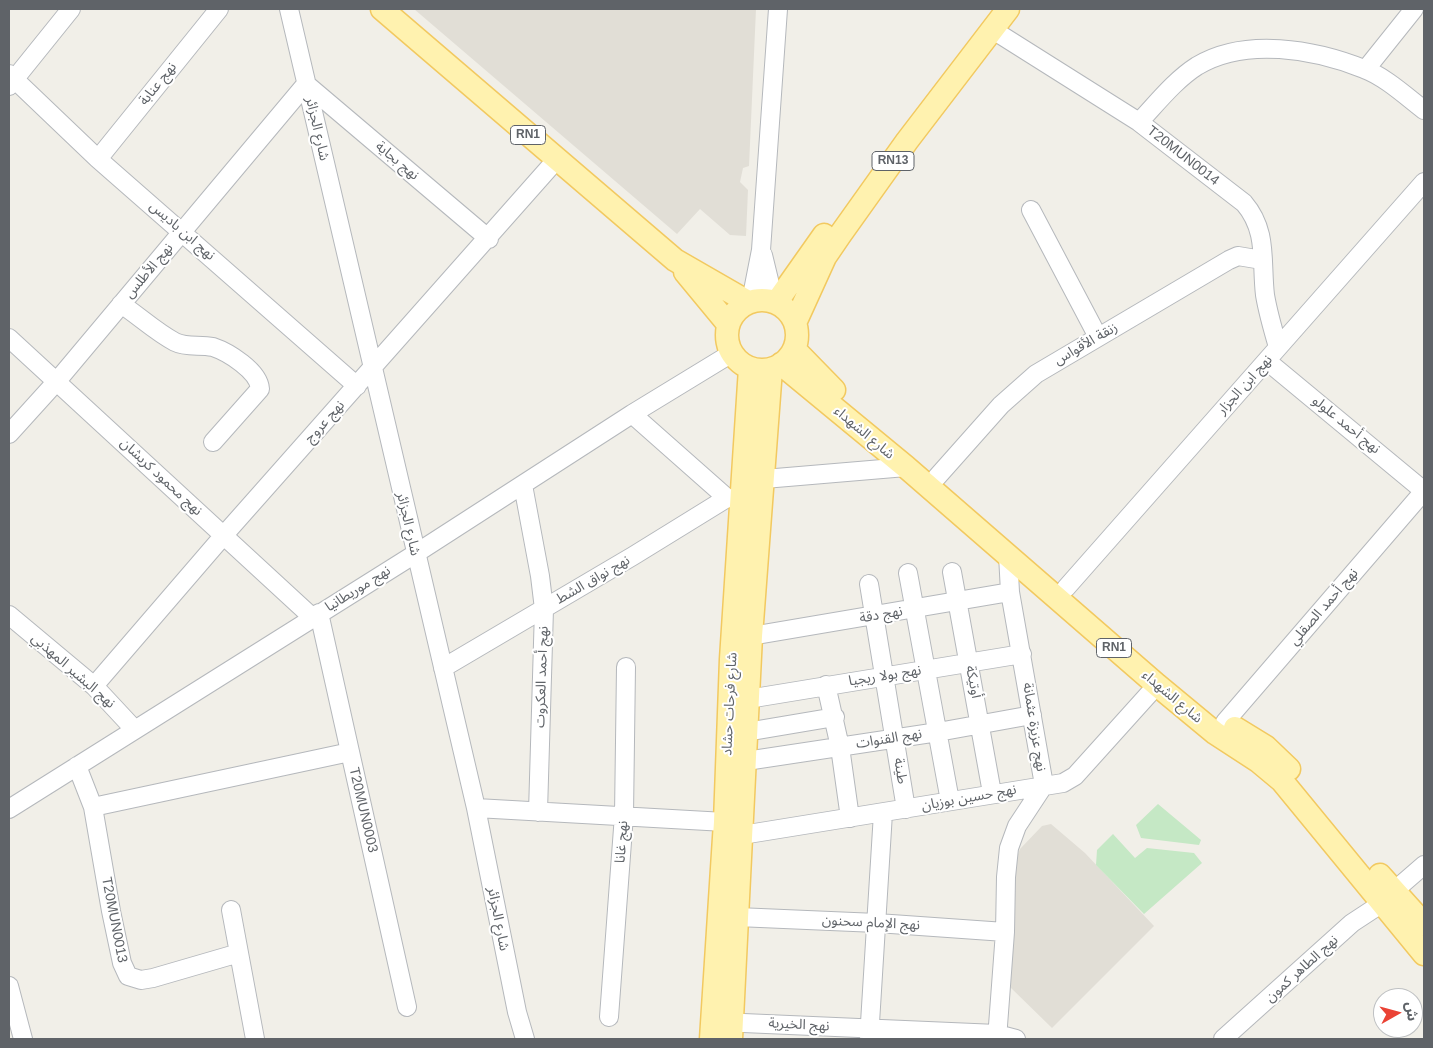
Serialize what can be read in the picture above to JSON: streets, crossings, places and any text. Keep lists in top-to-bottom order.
{
  "streets": {
    "main road": [
      "RN1",
      "RN13",
      "شارع الشهداء",
      "شارع فرحات حشاد"
    ],
    "street": [
      "نهج عنابة",
      "شارع الجزائر",
      "T20MUN0014",
      "نهج بجاية",
      "نهج ابن باديس",
      "نهج الأطلس",
      "زنقة الأقواس",
      "نهج ابن الجزار",
      "نهج عروج",
      "نهج أحمد علولو",
      "نهج محمود كريشان",
      "نهج نواق الشط",
      "نهج موريطانيا",
      "نهج أحمد الصقلي",
      "نهج دقة",
      "نهج البشير المهذبي",
      "نهج بولا ريجيا",
      "نهج أحمد العكروت",
      "أوتيكة",
      "نهج عزيزة عثمانة",
      "نهج القنوات",
      "طينة",
      "نهج حسين بوزيان",
      "T20MUN0003",
      "نهج غانا",
      "T20MUN0013",
      "نهج الإمام سحنون",
      "نهج الطاهر كمون",
      "نهج الخيرية"
    ]
  },
  "crossings": [
    ["نهج عنابة", "نهج ابن باديس"],
    ["شارع الجزائر", "نهج بجاية"],
    ["شارع الجزائر", "نهج الأطلس"],
    ["شارع الجزائر", "نهج عروج"],
    ["شارع الجزائر", "نهج نواق الشط"],
    ["شارع الجزائر", "نهج موريطانيا"],
    ["شارع الجزائر", "نهج حسين بوزيان"],
    ["RN1", "RN13"],
    ["RN1", "نهج عروج"],
    ["RN1", "شارع الشهداء"],
    ["RN1", "نهج موريطانيا"],
    ["RN1", "شارع فرحات حشاد"],
    ["T20MUN0014", "RN13"],
    ["T20MUN0014", "زنقة الأقواس"],
    ["T20MUN0014", "نهج ابن الجزار"],
    ["نهج بجاية", "نهج الأطلس"],
    ["نهج بجاية", "نهج عروج"],
    ["RN13", "شارع الشهداء"],
    ["RN13", "نهج موريطانيا"],
    ["RN13", "شارع فرحات حشاد"],
    ["نهج ابن باديس", "نهج الأطلس"],
    ["نهج ابن باديس", "نهج عروج"],
    ["نهج الأطلس", "نهج محمود كريشان"],
    ["زنقة الأقواس", "شارع الشهداء"],
    ["نهج ابن الجزار", "نهج أحمد علولو"],
    ["نهج ابن الجزار", "شارع الشهداء"],
    ["نهج عروج", "نهج محمود كريشان"],
    ["نهج عروج", "نهج البشير المهذبي"],
    ["نهج أحمد علولو", "نهج أحمد الصقلي"],
    ["شارع الشهداء", "نهج موريطانيا"],
    ["شارع الشهداء", "نهج أحمد الصقلي"],
    ["شارع الشهداء", "شارع فرحات حشاد"],
    ["شارع الشهداء", "نهج عزيزة عثمانة"],
    ["شارع الشهداء", "نهج حسين بوزيان"],
    ["شارع الشهداء", "نهج الطاهر كمون"],
    ["نهج محمود كريشان", "نهج موريطانيا"],
    ["نهج محمود كريشان", "T20MUN0003"],
    ["نهج نواق الشط", "نهج أحمد العكروت"],
    ["نهج نواق الشط", "شارع فرحات حشاد"],
    ["نهج موريطانيا", "نهج البشير المهذبي"],
    ["نهج موريطانيا", "نهج أحمد العكروت"],
    ["نهج موريطانيا", "شارع فرحات حشاد"],
    ["نهج موريطانيا", "T20MUN0003"],
    ["نهج دقة", "أوتيكة"],
    ["نهج دقة", "شارع فرحات حشاد"],
    ["نهج دقة", "نهج عزيزة عثمانة"],
    ["نهج دقة", "طينة"],
    ["نهج بولا ريجيا", "أوتيكة"],
    ["نهج بولا ريجيا", "شارع فرحات حشاد"],
    ["نهج بولا ريجيا", "نهج عزيزة عثمانة"],
    ["نهج بولا ريجيا", "طينة"],
    ["نهج أحمد العكروت", "نهج حسين بوزيان"],
    ["أوتيكة", "نهج القنوات"],
    ["أوتيكة", "نهج حسين بوزيان"],
    ["شارع فرحات حشاد", "نهج القنوات"],
    ["شارع فرحات حشاد", "نهج حسين بوزيان"],
    ["شارع فرحات حشاد", "نهج الإمام سحنون"],
    ["شارع فرحات حشاد", "نهج الخيرية"],
    ["نهج عزيزة عثمانة", "نهج القنوات"],
    ["نهج عزيزة عثمانة", "نهج حسين بوزيان"],
    ["نهج عزيزة عثمانة", "نهج الإمام سحنون"],
    ["نهج عزيزة عثمانة", "نهج الخيرية"],
    ["نهج القنوات", "طينة"],
    ["طينة", "نهج حسين بوزيان"],
    ["نهج حسين بوزيان", "نهج غانا"]
  ],
  "north": "right"
}
